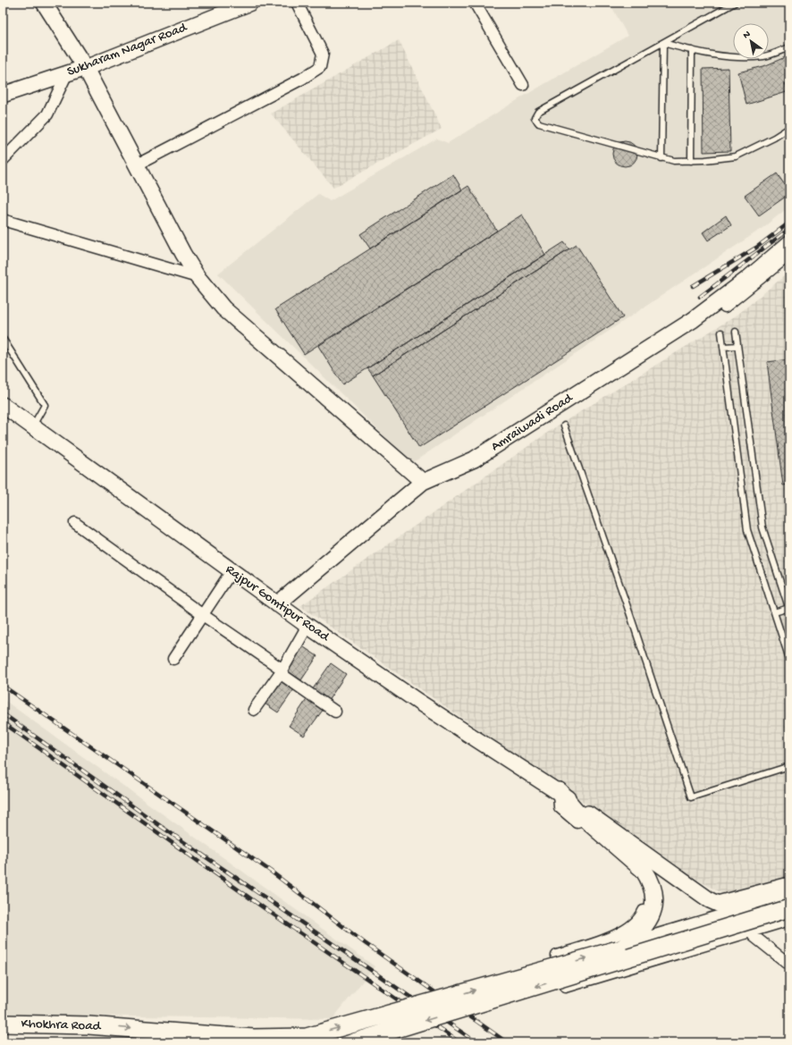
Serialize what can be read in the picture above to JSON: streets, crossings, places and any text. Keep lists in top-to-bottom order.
{
  "streets": {
    "main road": [
      "Sukharam Nagar Road",
      "Amraiwadi Road",
      "Rajpur Gomtipur Road",
      "Khokhra Road"
    ]
  },
  "crossings": [
    ["Amraiwadi Road", "Rajpur Gomtipur Road"]
  ],
  "north": "top left"
}
